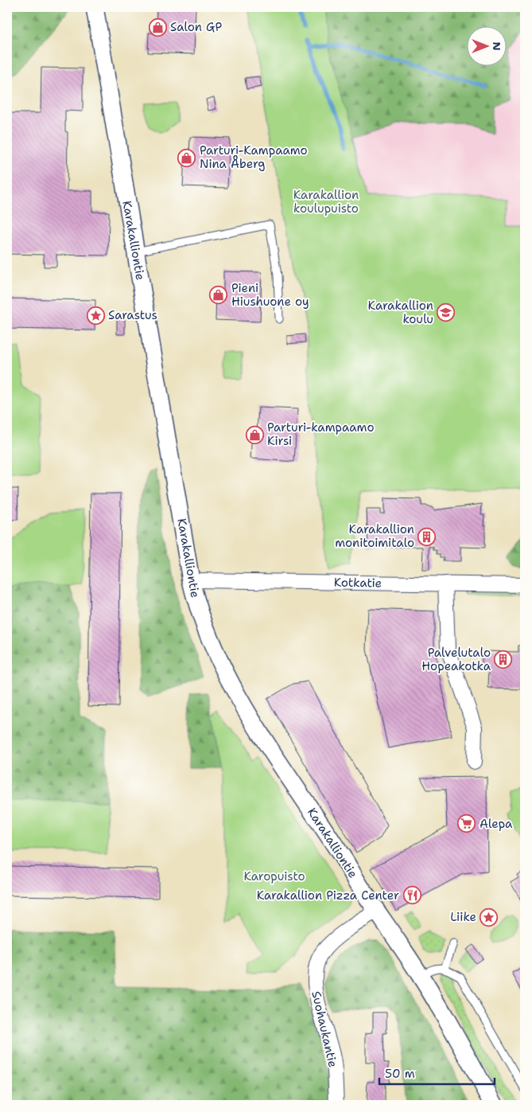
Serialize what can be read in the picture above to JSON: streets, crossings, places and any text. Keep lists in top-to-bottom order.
{
  "streets": {
    "street": ["Karakalliontie", "Kotkatie", "Suohaukantie"]
  },
  "crossings": [
    ["Karakalliontie", "Kotkatie"],
    ["Karakalliontie", "Suohaukantie"]
  ],
  "parks": ["Karakallion koulupuisto", "Karopuisto"],
  "places": {
    "shop": [
      "Salon GP",
      "Parturi-Kampaamo Nina Åberg",
      "Pieni Hiushuone oy",
      "Parturi-kampaamo Kirsi"
    ],
    "school or university": ["Karakallion koulu"],
    "place": ["Sarastus", "Liike"],
    "building": ["Karakallion monitoimitalo", "Palvelutalo Hopeakotka"],
    "supermarket": ["Alepa"],
    "restaurant": ["Karakallion Pizza Center"]
  },
  "scale_bar": "50 m",
  "north": "right"
}
